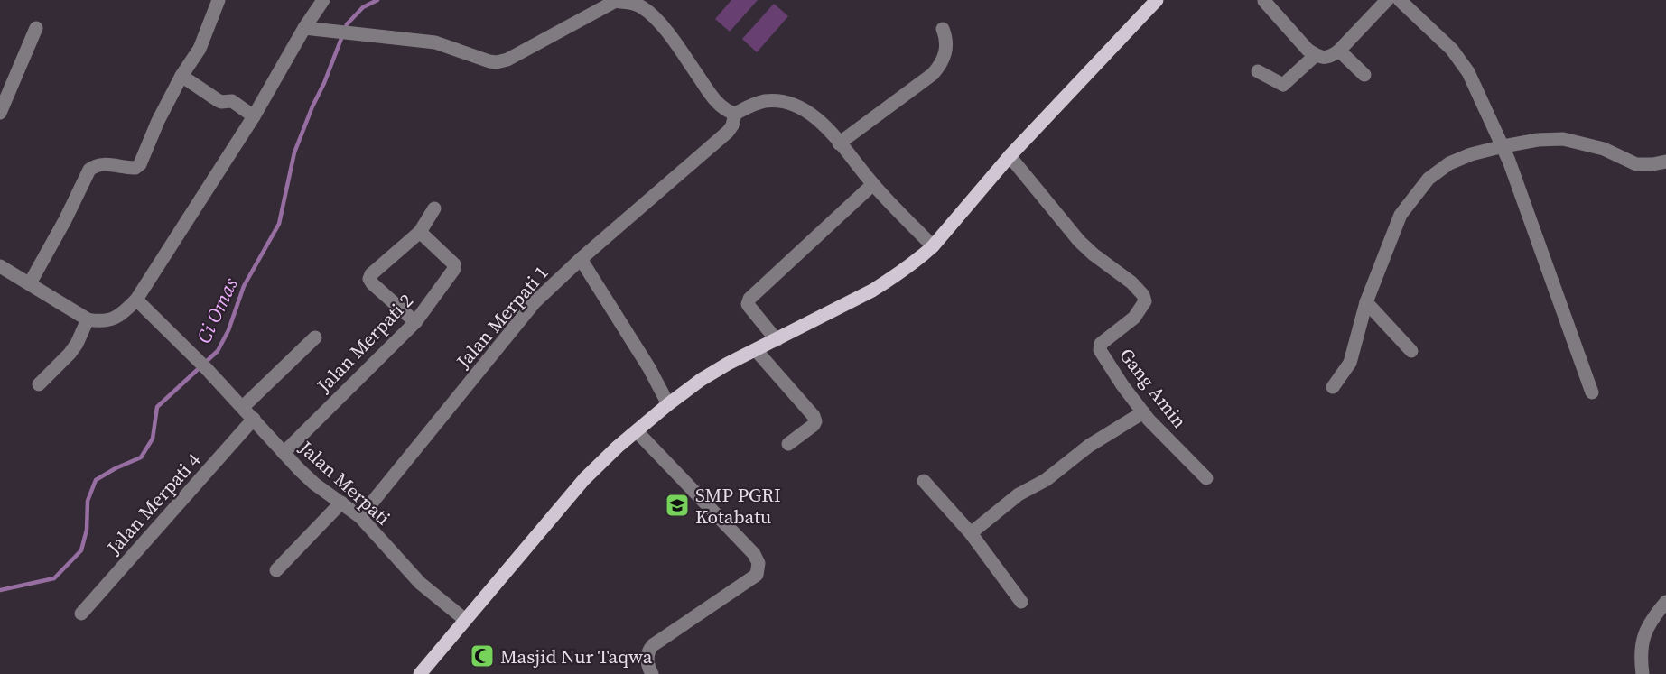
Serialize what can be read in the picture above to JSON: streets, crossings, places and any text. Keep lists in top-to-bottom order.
{
  "streets": {
    "street": [
      "Jalan Merpati 1",
      "Jalan Merpati 2",
      "Gang Amin",
      "Jalan Merpati",
      "Jalan Merpati 4"
    ]
  },
  "crossings": [
    ["Jalan Merpati 1", "Jalan Merpati"],
    ["Jalan Merpati 2", "Jalan Merpati"],
    ["Jalan Merpati", "Jalan Merpati 4"]
  ],
  "water": ["Ci Omas"],
  "places": {
    "school or university": ["SMP PGRI Kotabatu"],
    "mosque": ["Masjid Nur Taqwa"]
  }
}
